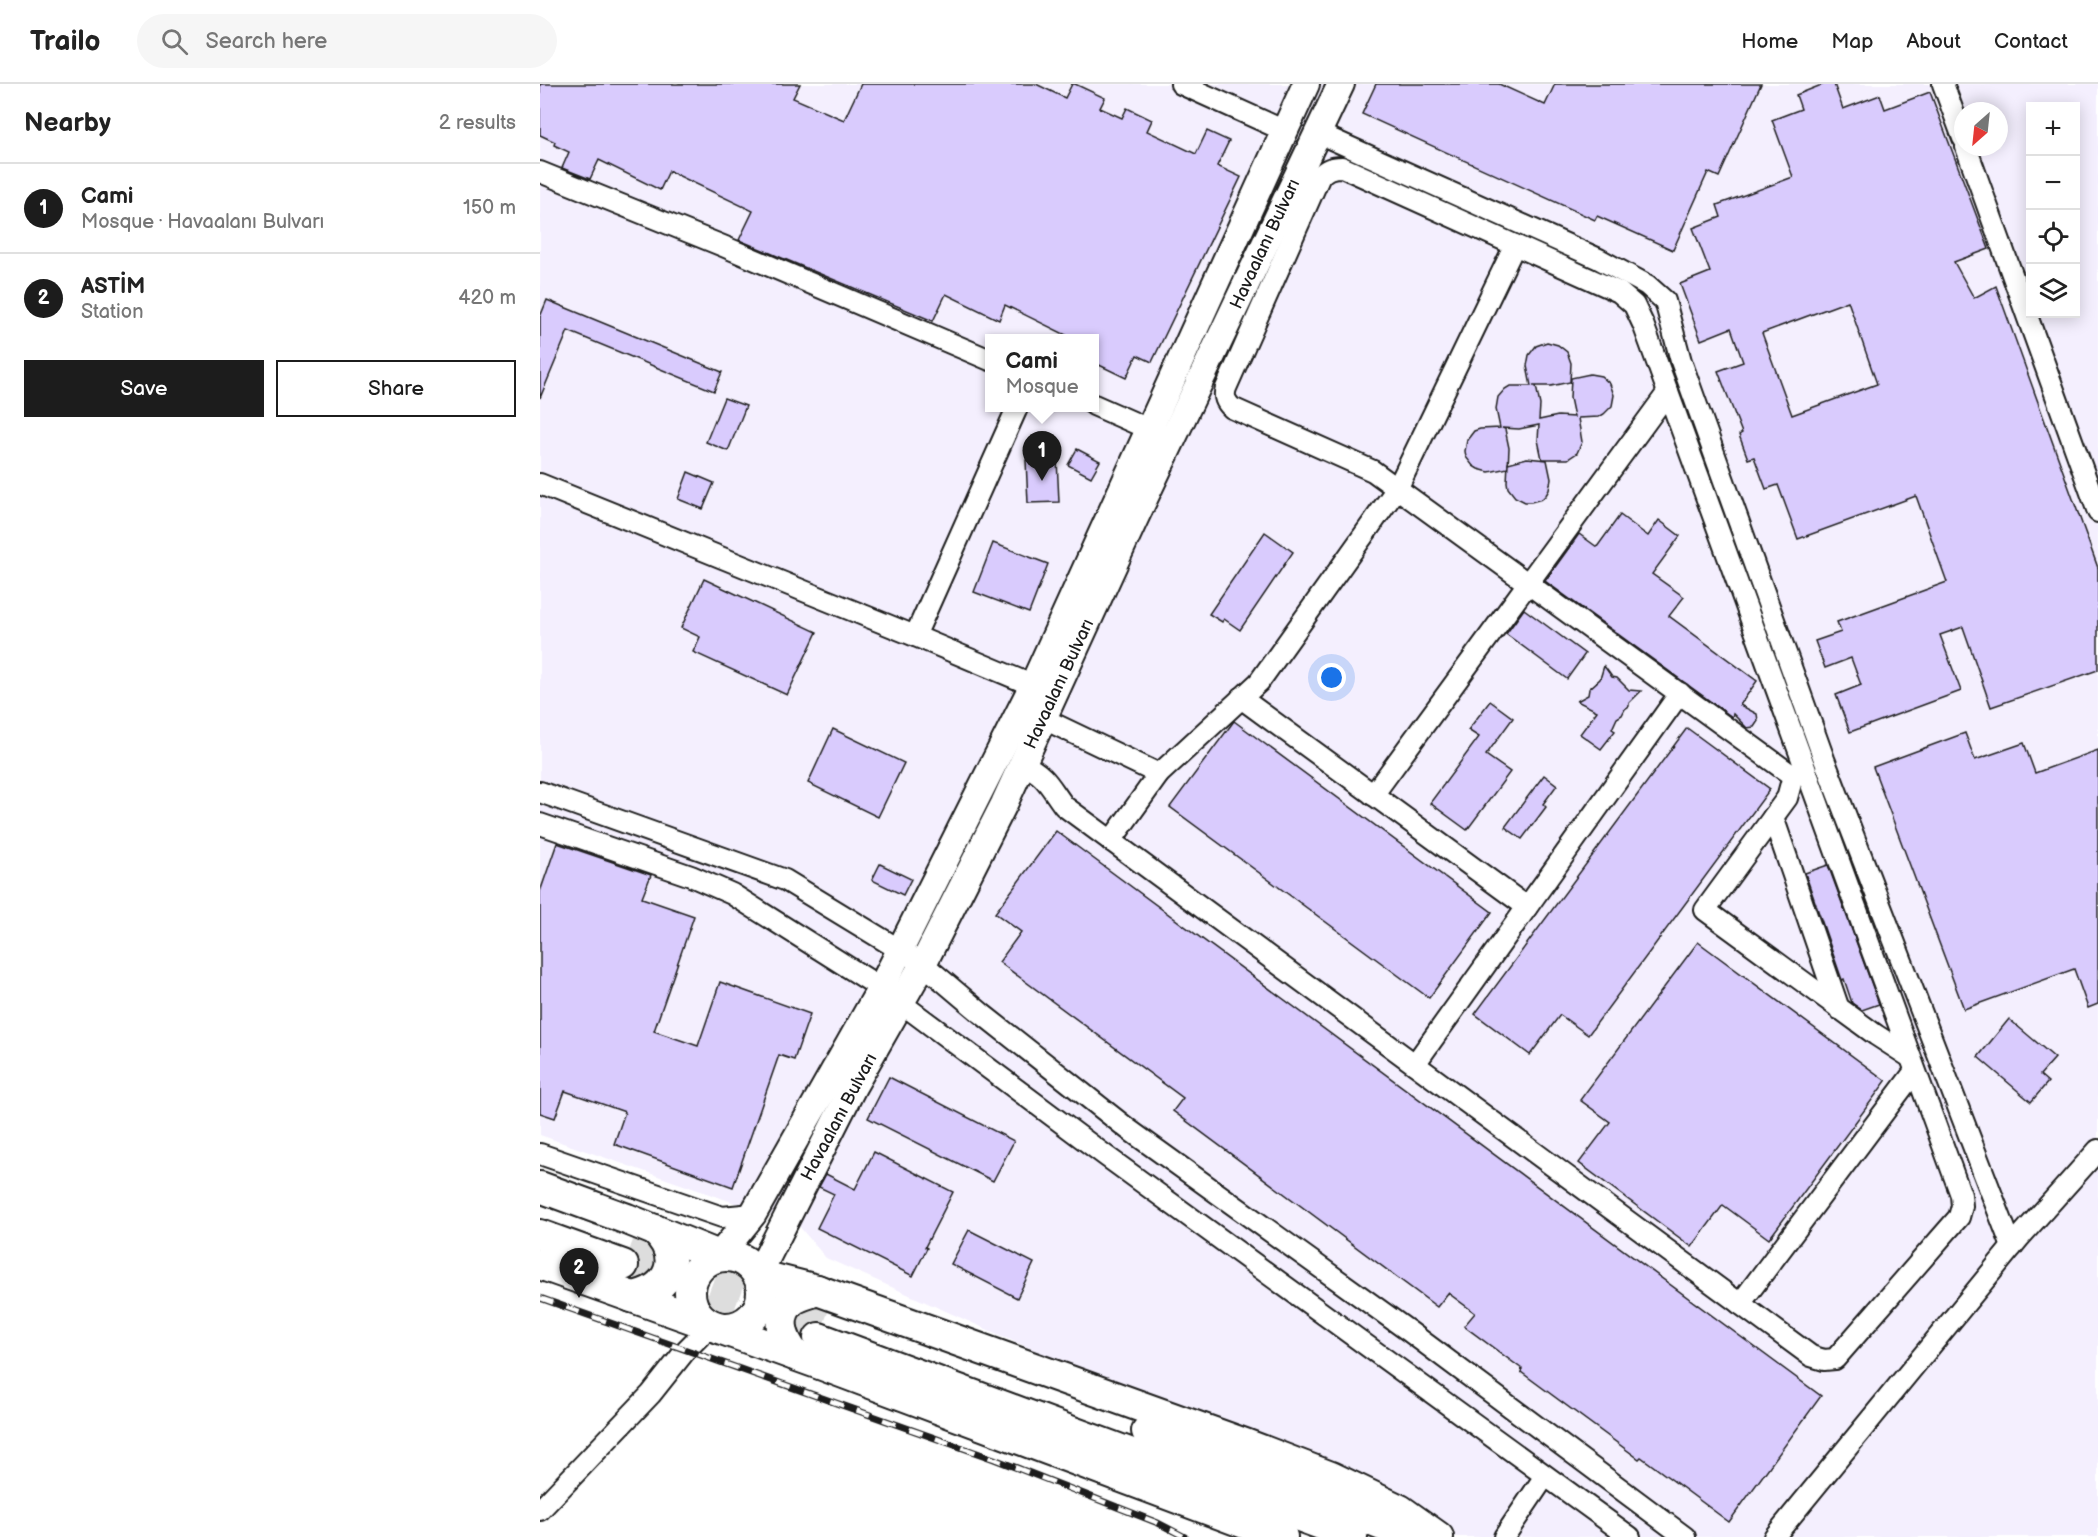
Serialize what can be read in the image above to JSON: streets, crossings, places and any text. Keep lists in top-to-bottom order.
{
  "streets": {
    "main road": ["Havaalanı Bulvarı"]
  },
  "north": "bottom left",
  "page": {
    "header": "Trailo",
    "search": "Search here",
    "nav": [
      "Home",
      "Map",
      "About",
      "Contact"
    ],
    "heading": ["Nearby", "2 results"],
    "map_buttons": ["+", "−"],
    "list": [
      {
        "mark": "1",
        "name": "Cami",
        "note": "Mosque · Havaalanı Bulvarı",
        "value": "150 m"
      },
      {
        "mark": "2",
        "name": "ASTİM",
        "note": "Station",
        "value": "420 m"
      }
    ],
    "popup": ["Cami", "Mosque"],
    "buttons": ["Save", "Share"],
    "pins": ["1", "2"]
  }
}
